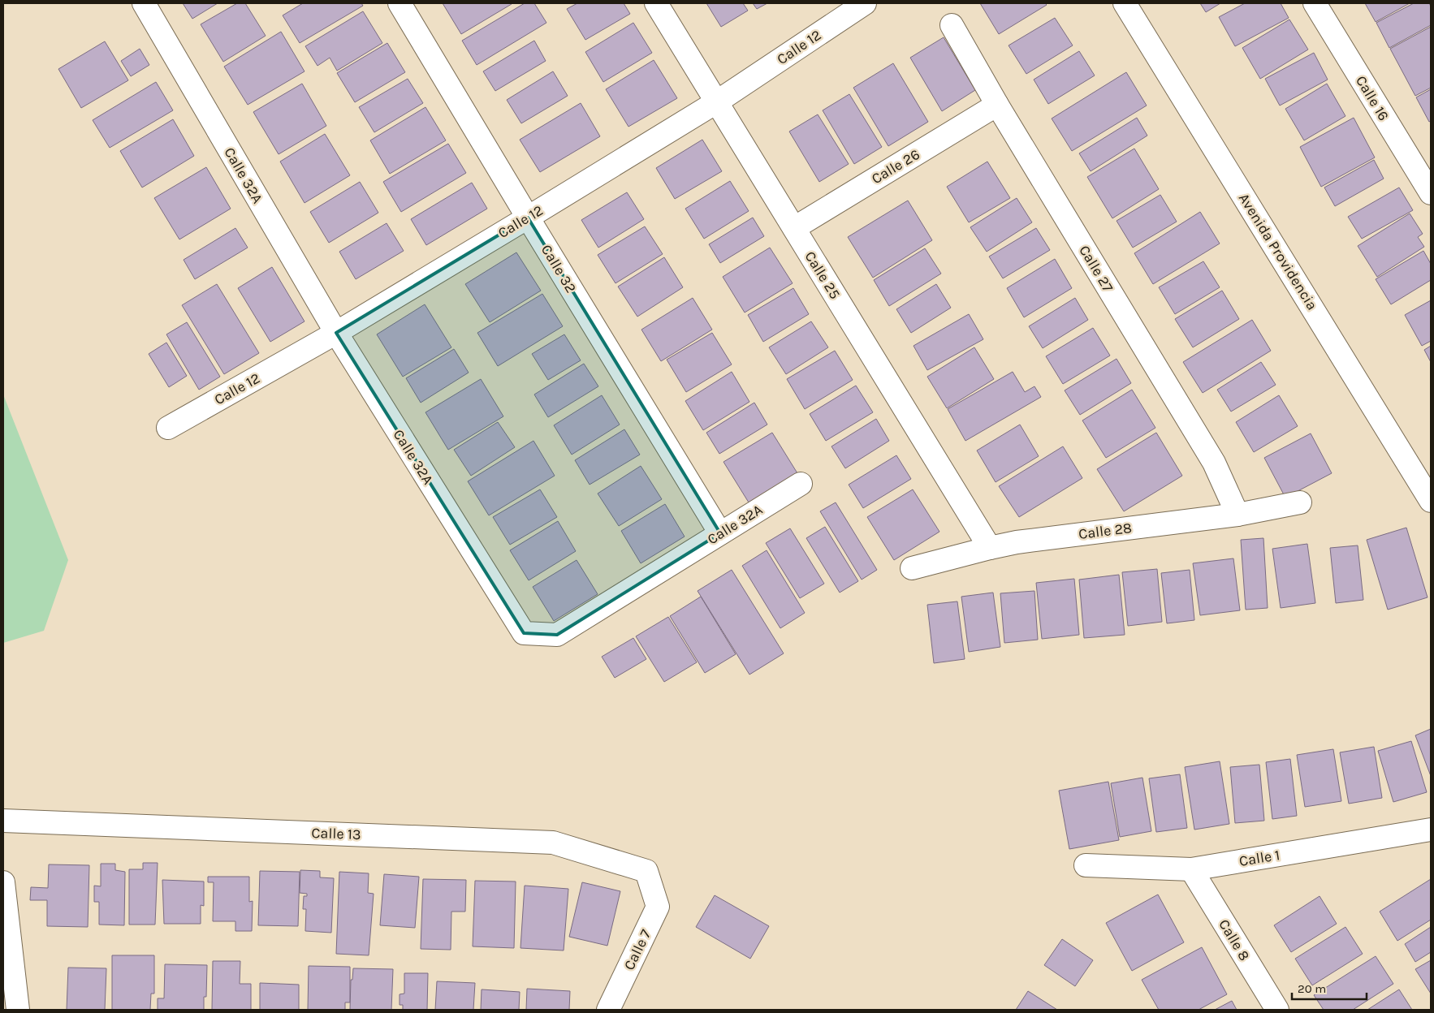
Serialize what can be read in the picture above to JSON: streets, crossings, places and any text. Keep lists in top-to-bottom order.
{
  "streets": {
    "street": [
      "Calle 12",
      "Calle 16",
      "Calle 26",
      "Calle 32A",
      "Avenida Providencia",
      "Calle 32",
      "Calle 27",
      "Calle 25",
      "Calle 28",
      "Calle 13",
      "Calle 1",
      "Calle 8",
      "Calle 7"
    ]
  },
  "crossings": [
    ["Calle 12", "Calle 32A"],
    ["Calle 12", "Calle 32"],
    ["Calle 12", "Calle 25"],
    ["Calle 26", "Calle 27"],
    ["Calle 26", "Calle 25"],
    ["Calle 32A", "Calle 32"],
    ["Calle 27", "Calle 28"],
    ["Calle 25", "Calle 28"],
    ["Calle 13", "Calle 7"],
    ["Calle 1", "Calle 8"]
  ],
  "scale_bar": "20 m"
}
